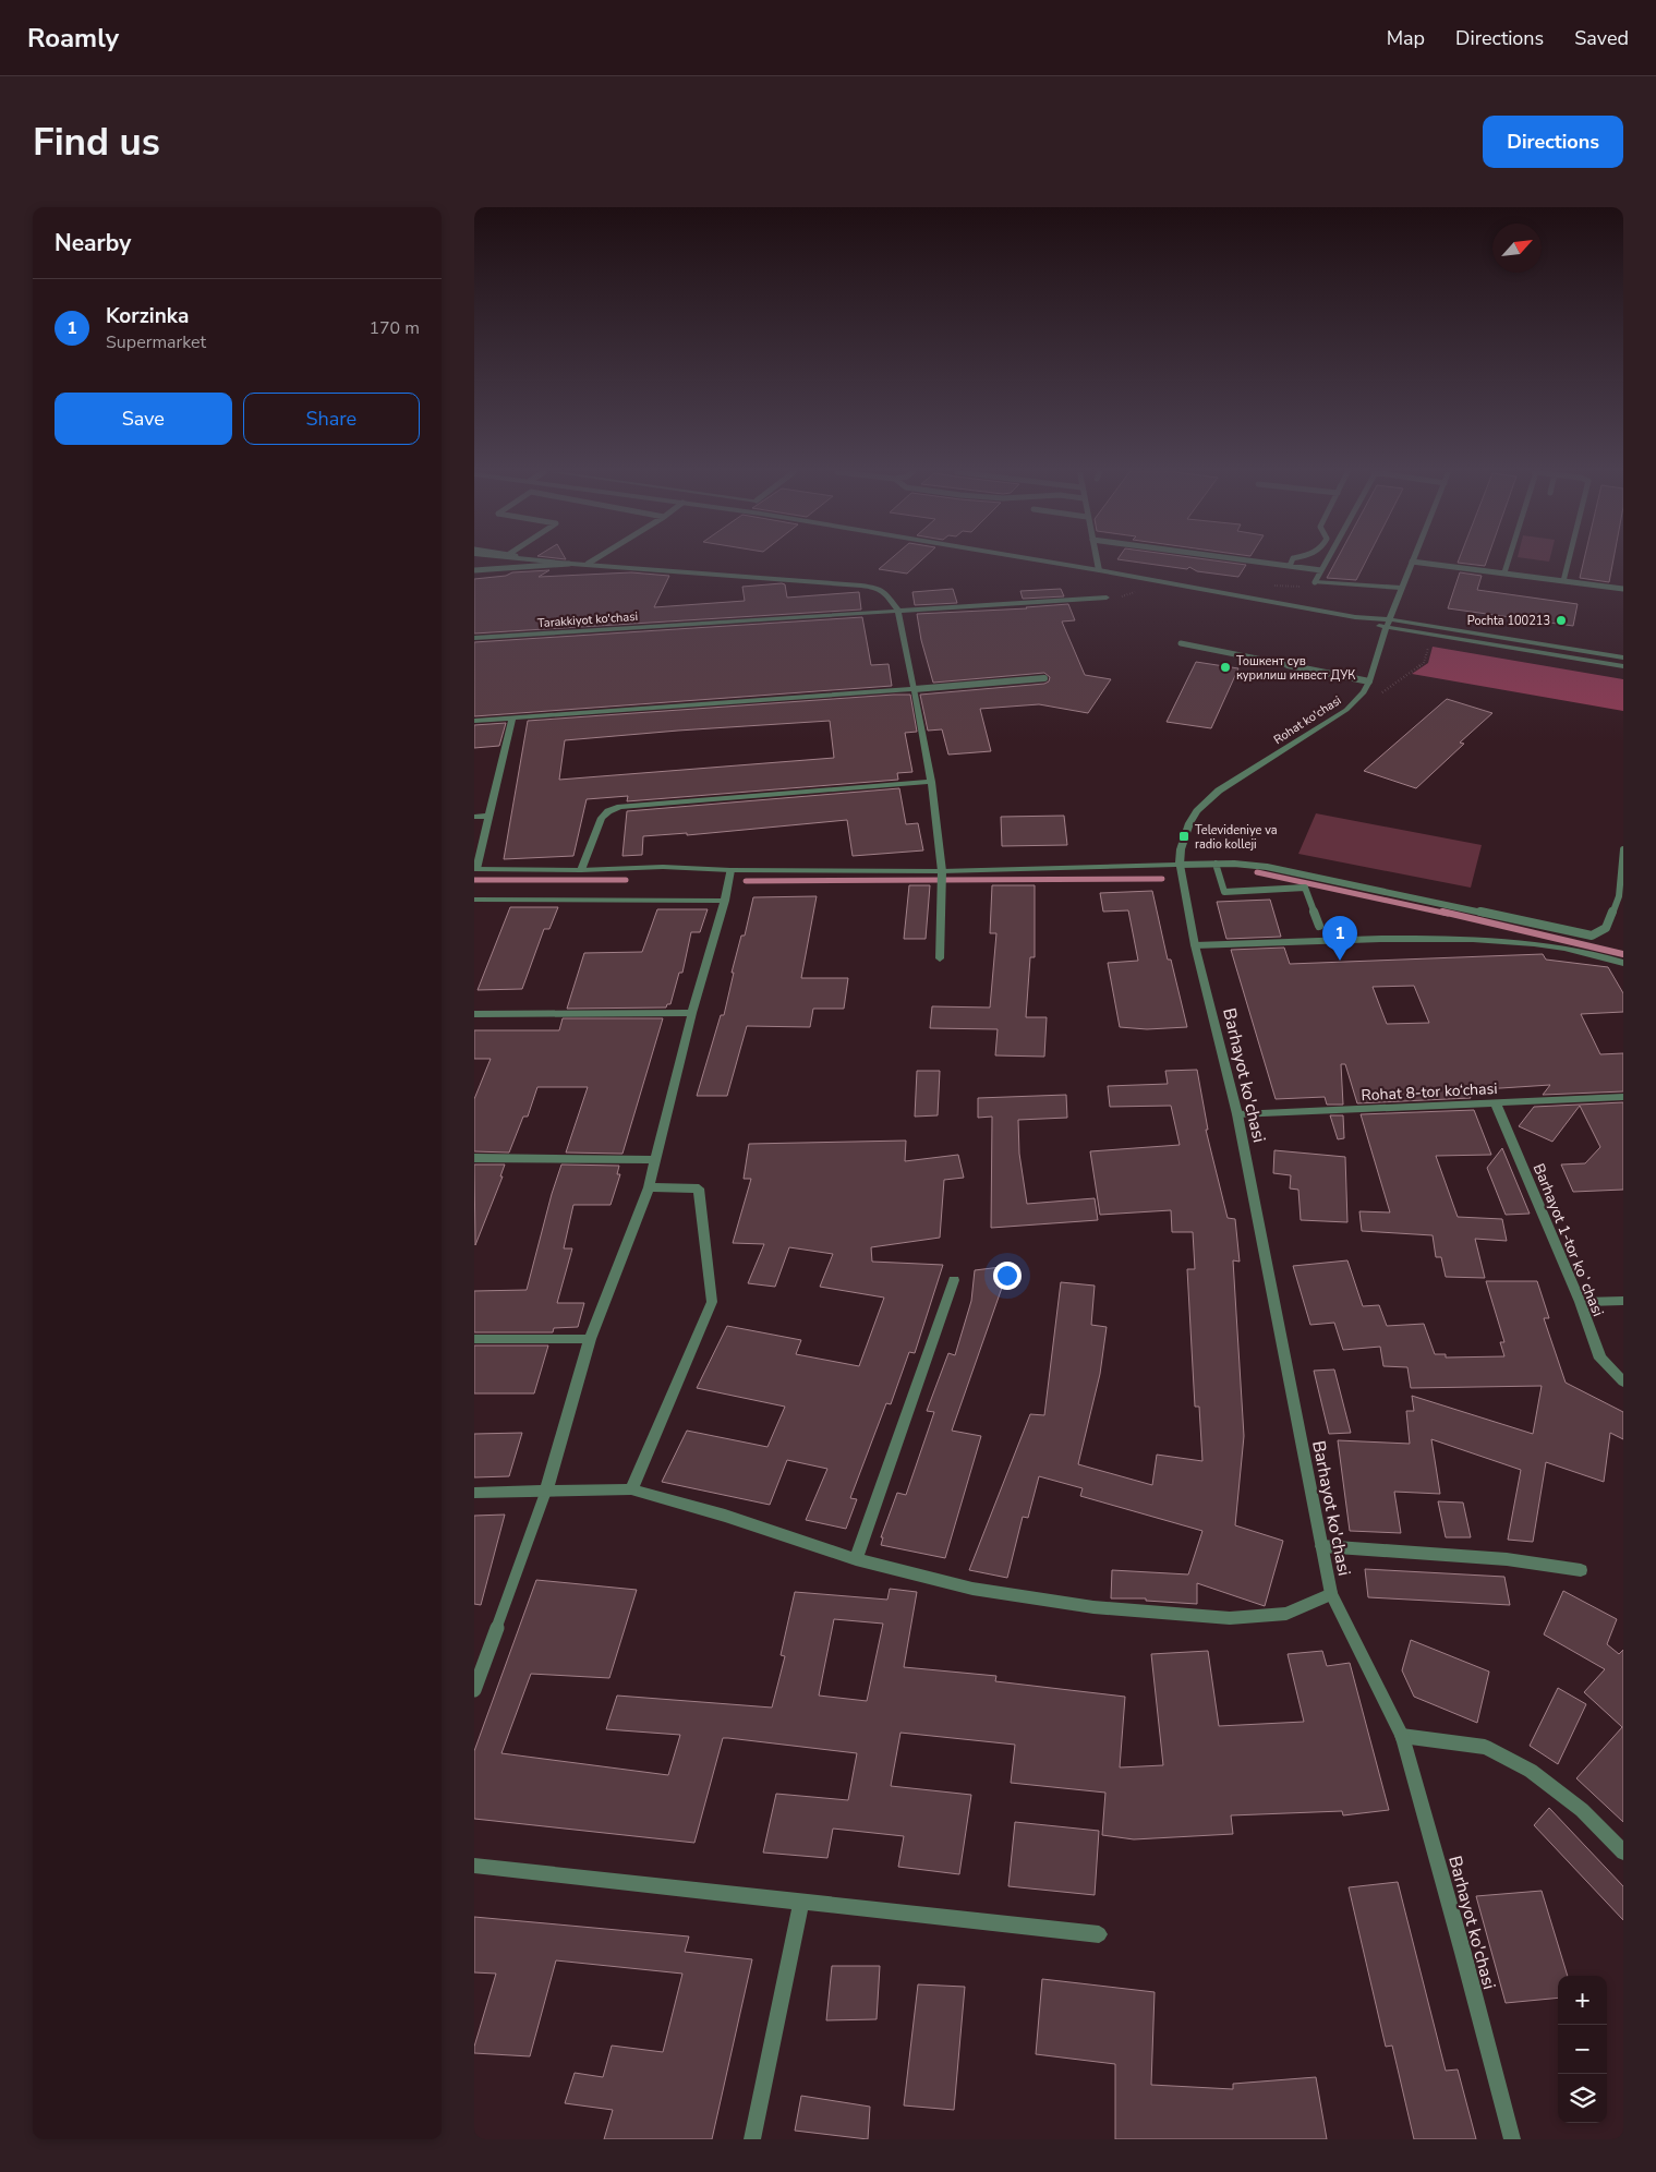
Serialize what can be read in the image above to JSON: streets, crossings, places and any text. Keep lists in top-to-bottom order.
{
  "streets": {
    "street": [
      "Tarakkiyot ko'chasi",
      "Rohat ko'chasi",
      "Barhayot ko'chasi",
      "Rohat 8-tor ko‘chasi",
      "Barhayot 1-tor koʻchasi"
    ]
  },
  "crossings": [
    ["Rohat ko'chasi", "Barhayot ko'chasi"],
    ["Barhayot ko'chasi", "Rohat 8-tor ko‘chasi"],
    ["Rohat 8-tor ko‘chasi", "Barhayot 1-tor koʻchasi"]
  ],
  "places": {
    "other": ["Pochta 100213", "Тошкент сув курилиш инвест ДУК"],
    "transit": ["Televideniye va radio kolleji"]
  },
  "north": "top right",
  "page": {
    "header": "Roamly",
    "nav": ["Map", "Directions", "Saved"],
    "buttons": [
      "Directions",
      ["Save", "Share"]
    ],
    "title": "Find us",
    "heading": "Nearby",
    "list": [
      {
        "mark": "1",
        "name": "Korzinka",
        "note": "Supermarket",
        "value": "170 m"
      }
    ],
    "pins": "1",
    "map_buttons": ["+", "−"]
  }
}
